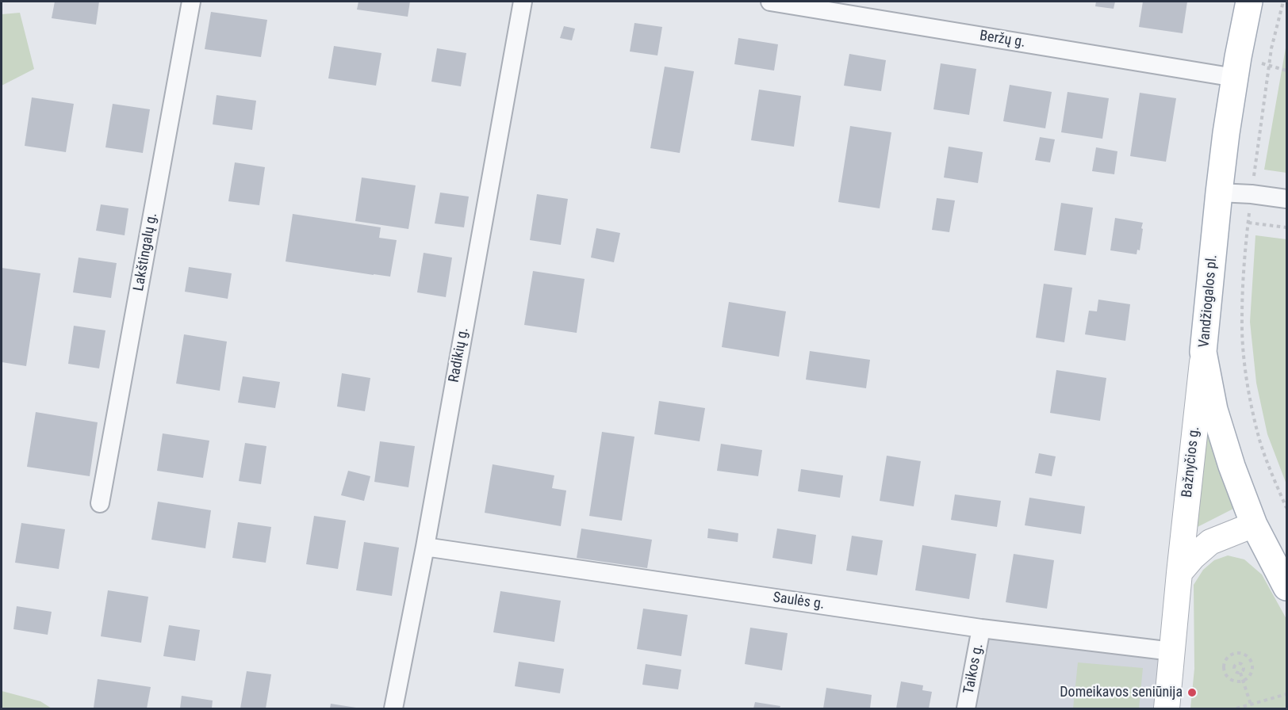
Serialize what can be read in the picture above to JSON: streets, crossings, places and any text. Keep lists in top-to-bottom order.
{
  "streets": {
    "main road": ["Vandžiogalos pl.", "Bažnyčios g."],
    "street": [
      "Beržų g.",
      "Lakštingalų g.",
      "Radikių g.",
      "Saulės g.",
      "Taikos g."
    ]
  },
  "crossings": [
    ["Beržų g.", "Vandžiogalos pl."],
    ["Vandžiogalos pl.", "Bažnyčios g."],
    ["Radikių g.", "Saulės g."],
    ["Bažnyčios g.", "Saulės g."],
    ["Saulės g.", "Taikos g."]
  ],
  "places": ["Domeikavos seniūnija"]
}
